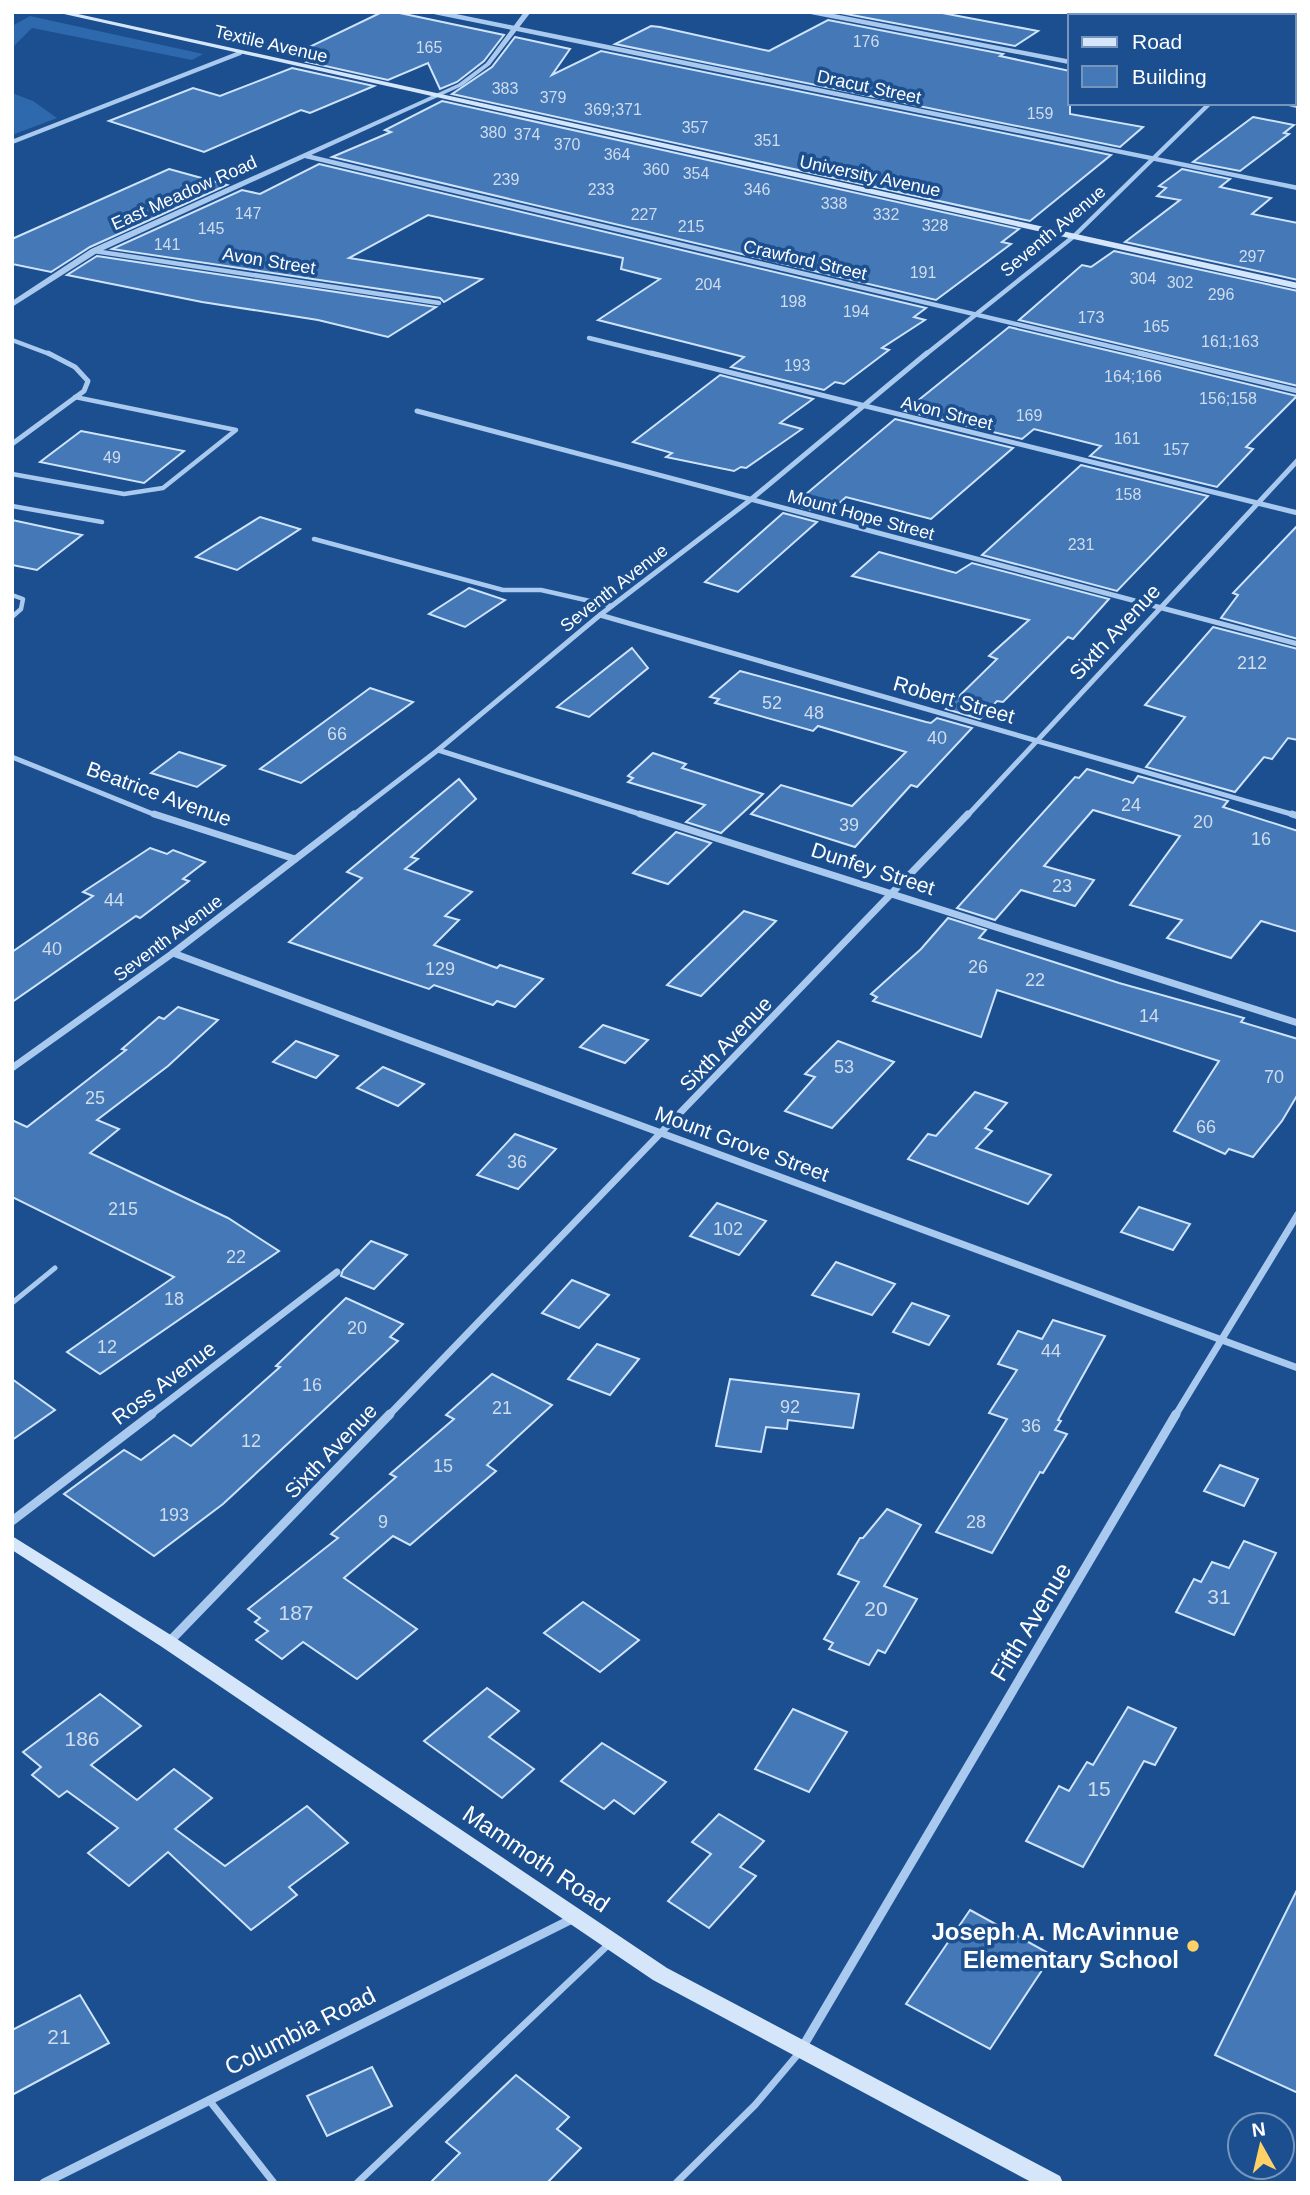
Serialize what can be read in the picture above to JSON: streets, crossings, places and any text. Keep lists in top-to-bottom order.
{
  "streets": {
    "main road": ["Textile Avenue", "University Avenue", "Mammoth Road"],
    "street": [
      "Dracut Street",
      "East Meadow Road",
      "Seventh Avenue",
      "Crawford Street",
      "Avon Street",
      "Mount Hope Street",
      "Sixth Avenue",
      "Robert Street",
      "Beatrice Avenue",
      "Dunfey Street",
      "Mount Grove Street",
      "Ross Avenue",
      "Fifth Avenue",
      "Columbia Road"
    ]
  },
  "crossings": [
    ["Textile Avenue", "University Avenue"],
    ["Textile Avenue", "East Meadow Road"],
    ["Dracut Street", "East Meadow Road"],
    ["Dracut Street", "Seventh Avenue"],
    ["University Avenue", "East Meadow Road"],
    ["University Avenue", "Seventh Avenue"],
    ["East Meadow Road", "Crawford Street"],
    ["East Meadow Road", "Avon Street"],
    ["Seventh Avenue", "Crawford Street"],
    ["Seventh Avenue", "Avon Street"],
    ["Seventh Avenue", "Mount Hope Street"],
    ["Seventh Avenue", "Robert Street"],
    ["Seventh Avenue", "Beatrice Avenue"],
    ["Seventh Avenue", "Dunfey Street"],
    ["Seventh Avenue", "Mount Grove Street"],
    ["Avon Street", "Sixth Avenue"],
    ["Mount Hope Street", "Sixth Avenue"],
    ["Sixth Avenue", "Robert Street"],
    ["Sixth Avenue", "Dunfey Street"],
    ["Sixth Avenue", "Mount Grove Street"],
    ["Sixth Avenue", "Mammoth Road"],
    ["Mount Grove Street", "Fifth Avenue"],
    ["Fifth Avenue", "Mammoth Road"],
    ["Mammoth Road", "Columbia Road"]
  ],
  "places": ["Joseph A. McAvinnue Elementary School"],
  "house_numbers": [
    "176",
    "165",
    "383",
    "379",
    "369;371",
    "159",
    "357",
    "380",
    "374",
    "351",
    "370",
    "364",
    "360",
    "354",
    "239",
    "233",
    "346",
    "338",
    "147",
    "227",
    "332",
    "328",
    "215",
    "145",
    "141",
    "297",
    "191",
    "304",
    "302",
    "204",
    "296",
    "198",
    "194",
    "173",
    "165",
    "161;163",
    "193",
    "164;166",
    "156;158",
    "169",
    "161",
    "157",
    "49",
    "158",
    "231",
    "212",
    "52",
    "48",
    "66",
    "40",
    "24",
    "20",
    "39",
    "16",
    "23",
    "44",
    "40",
    "26",
    "129",
    "22",
    "14",
    "53",
    "70",
    "25",
    "66",
    "36",
    "215",
    "102",
    "22",
    "18",
    "20",
    "12",
    "44",
    "16",
    "92",
    "21",
    "36",
    "12",
    "15",
    "193",
    "9",
    "28",
    "31",
    "20",
    "187",
    "186",
    "15",
    "21"
  ],
  "legend": ["Road", "Building"],
  "north": "top"
}
